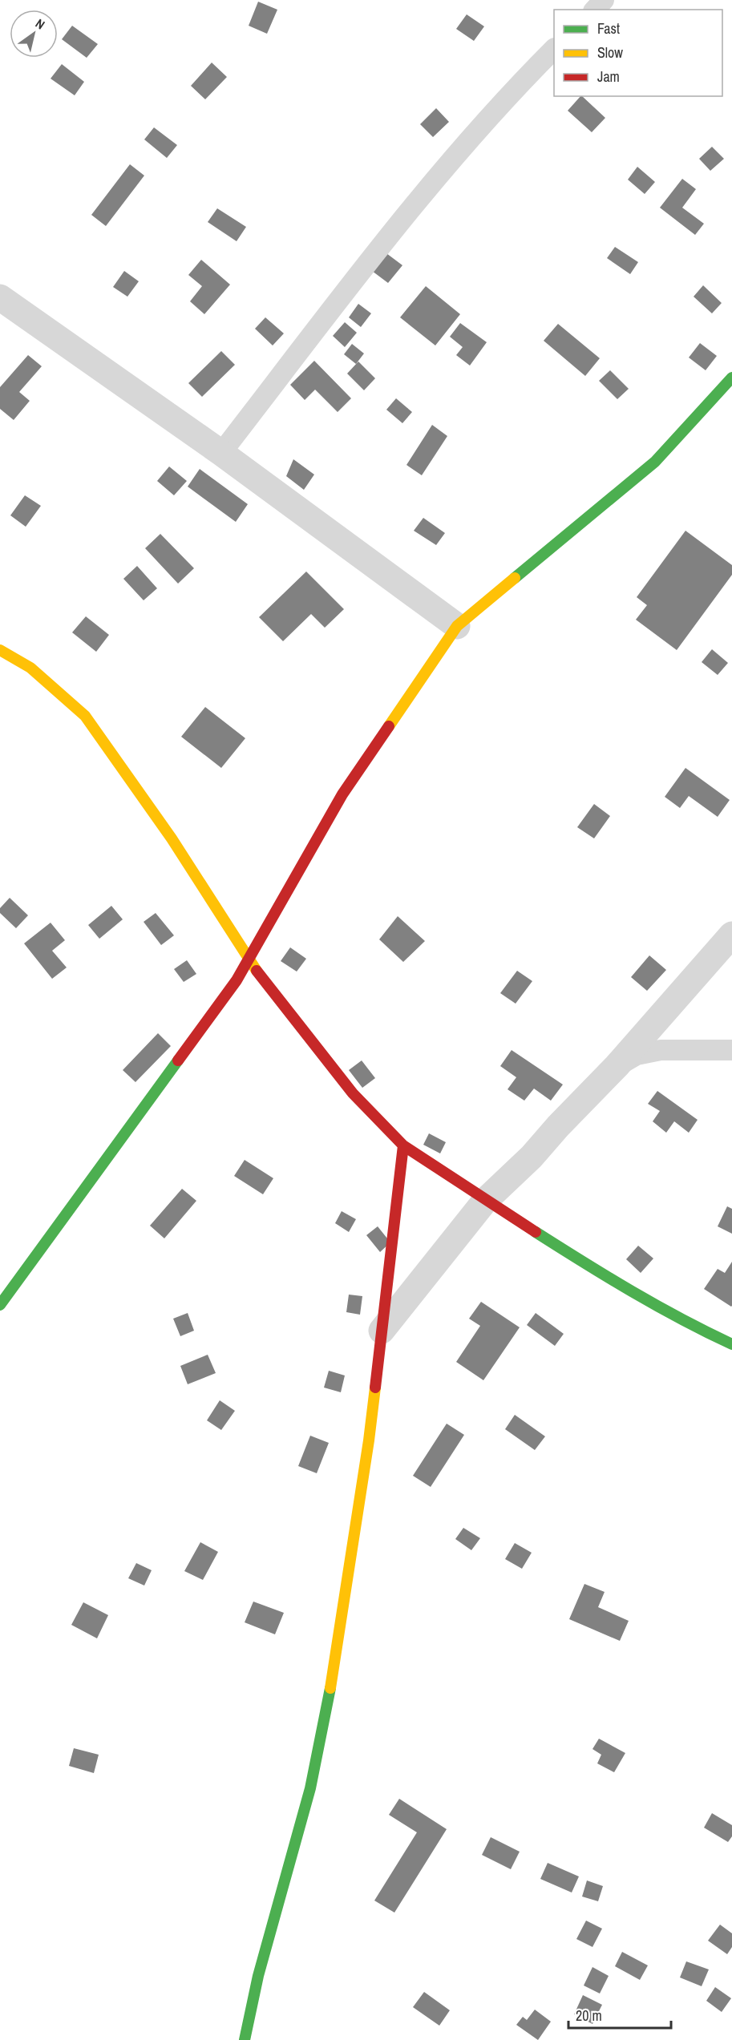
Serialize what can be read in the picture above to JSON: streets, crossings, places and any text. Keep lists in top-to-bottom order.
{
  "legend": ["Fast", "Slow", "Jam"],
  "scale_bar": "20 m",
  "north": "top right"
}
